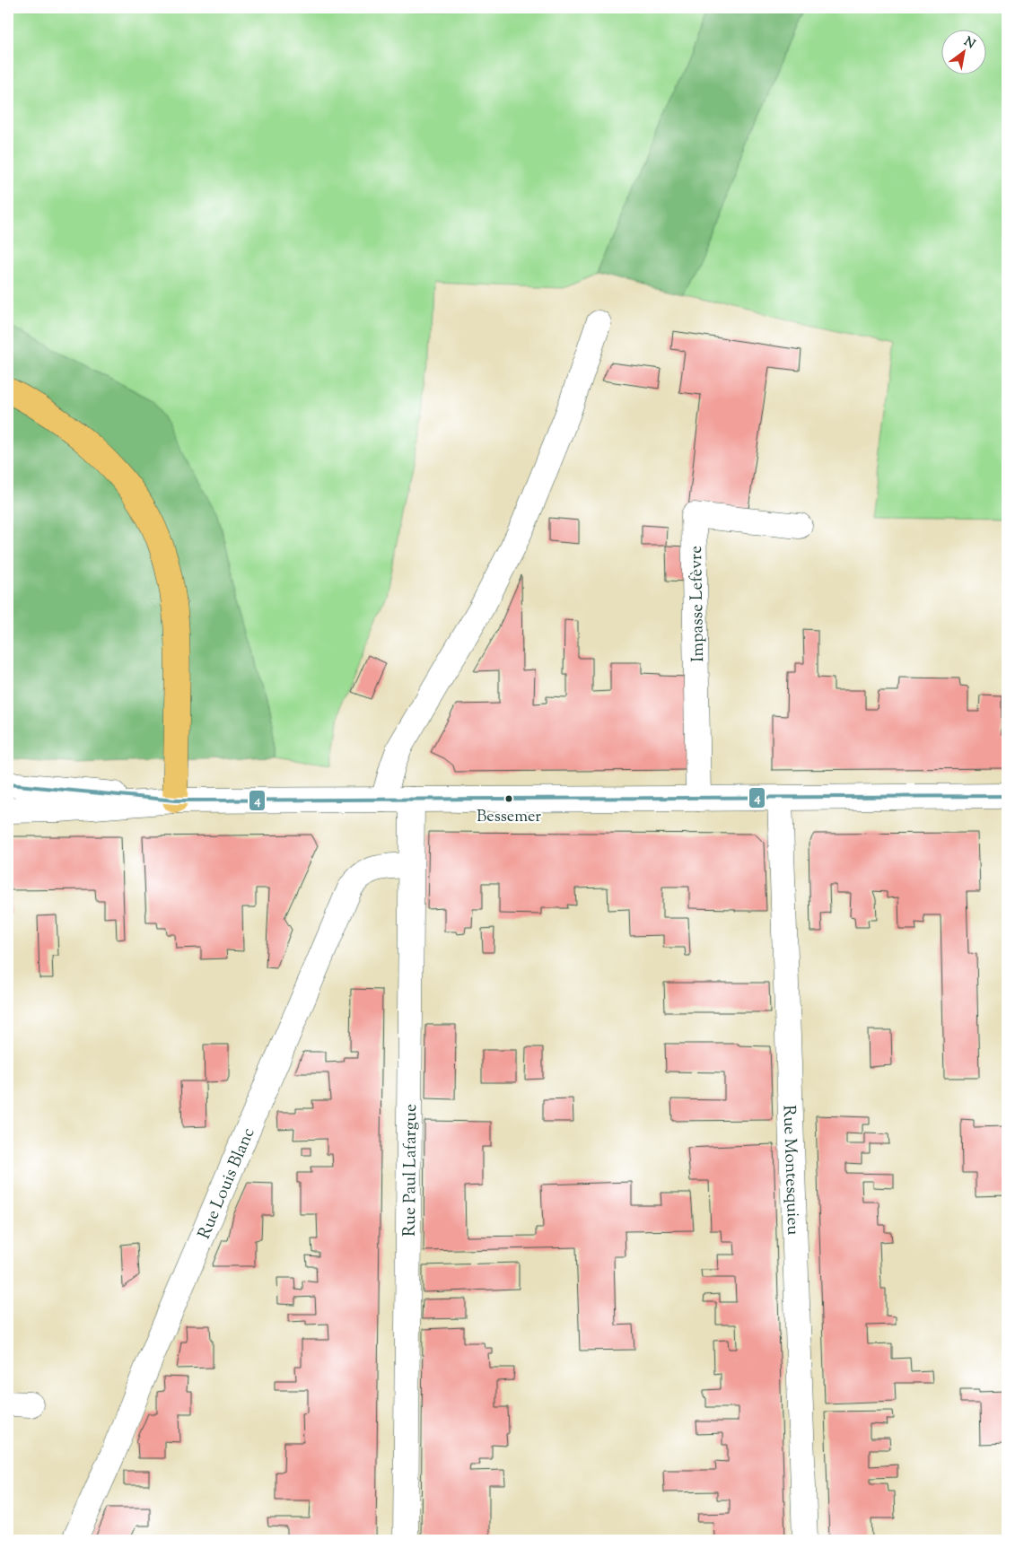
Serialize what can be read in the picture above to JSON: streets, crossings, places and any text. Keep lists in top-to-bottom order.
{
  "streets": {
    "street": [
      "Impasse Lefèvre",
      "Rue Montesquieu",
      "Rue Paul Lafargue",
      "Rue Louis Blanc"
    ]
  },
  "crossings": [
    ["Rue Paul Lafargue", "Rue Louis Blanc"]
  ],
  "places": ["Bessemer"],
  "lines": ["transit line 4"],
  "north": "top right"
}
